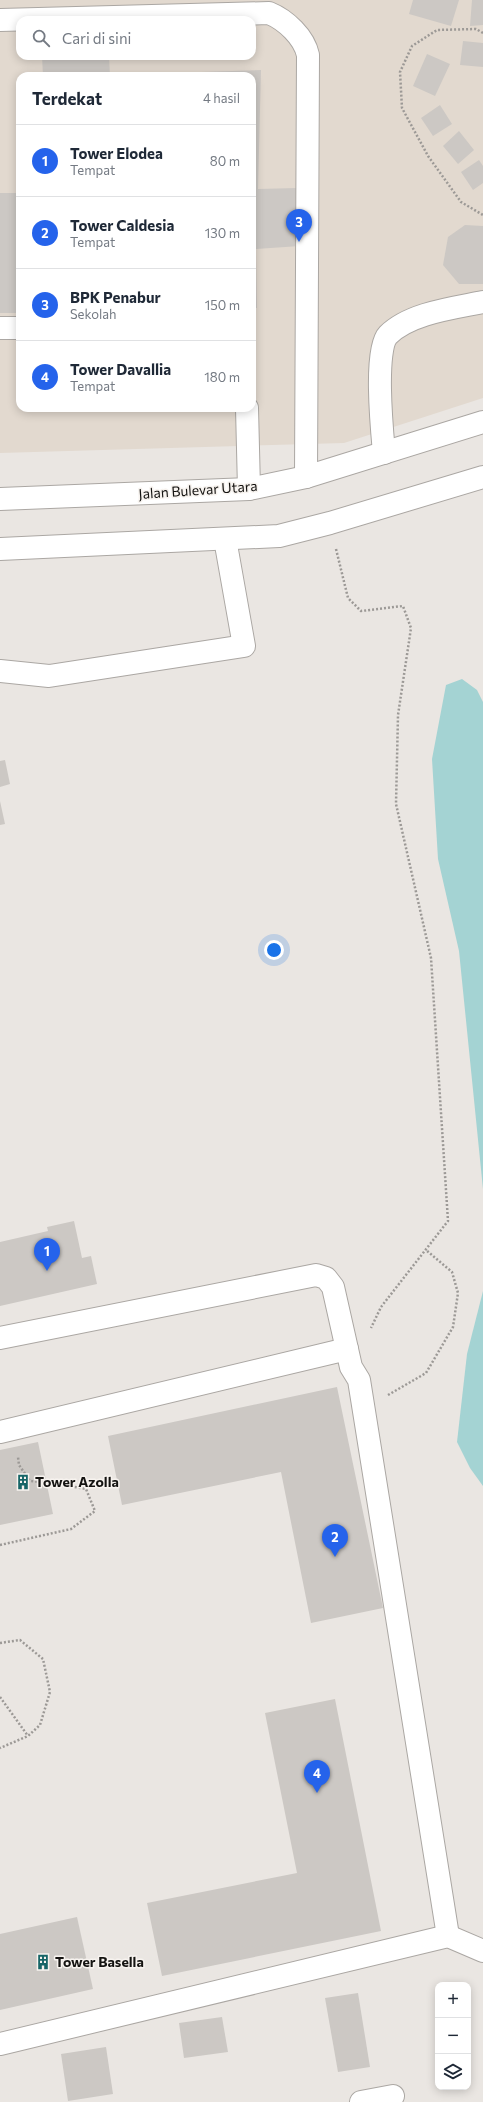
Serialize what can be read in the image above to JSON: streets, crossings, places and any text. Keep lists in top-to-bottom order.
{
  "streets": {
    "street": ["Jalan Bulevar Utara"]
  },
  "places": {
    "building": ["Tower Azolla", "Tower Basella"]
  },
  "page": {
    "search": "Cari di sini",
    "heading": ["Terdekat", "4 hasil"],
    "list": [
      {
        "mark": "1",
        "name": "Tower Elodea",
        "note": "Tempat",
        "value": "80 m"
      },
      {
        "mark": "2",
        "name": "Tower Caldesia",
        "note": "Tempat",
        "value": "130 m"
      },
      {
        "mark": "3",
        "name": "BPK Penabur",
        "note": "Sekolah",
        "value": "150 m"
      },
      {
        "mark": "4",
        "name": "Tower Davallia",
        "note": "Tempat",
        "value": "180 m"
      }
    ],
    "pins": [
      "3",
      "1",
      "2",
      "4"
    ],
    "map_buttons": ["+", "−"]
  }
}
